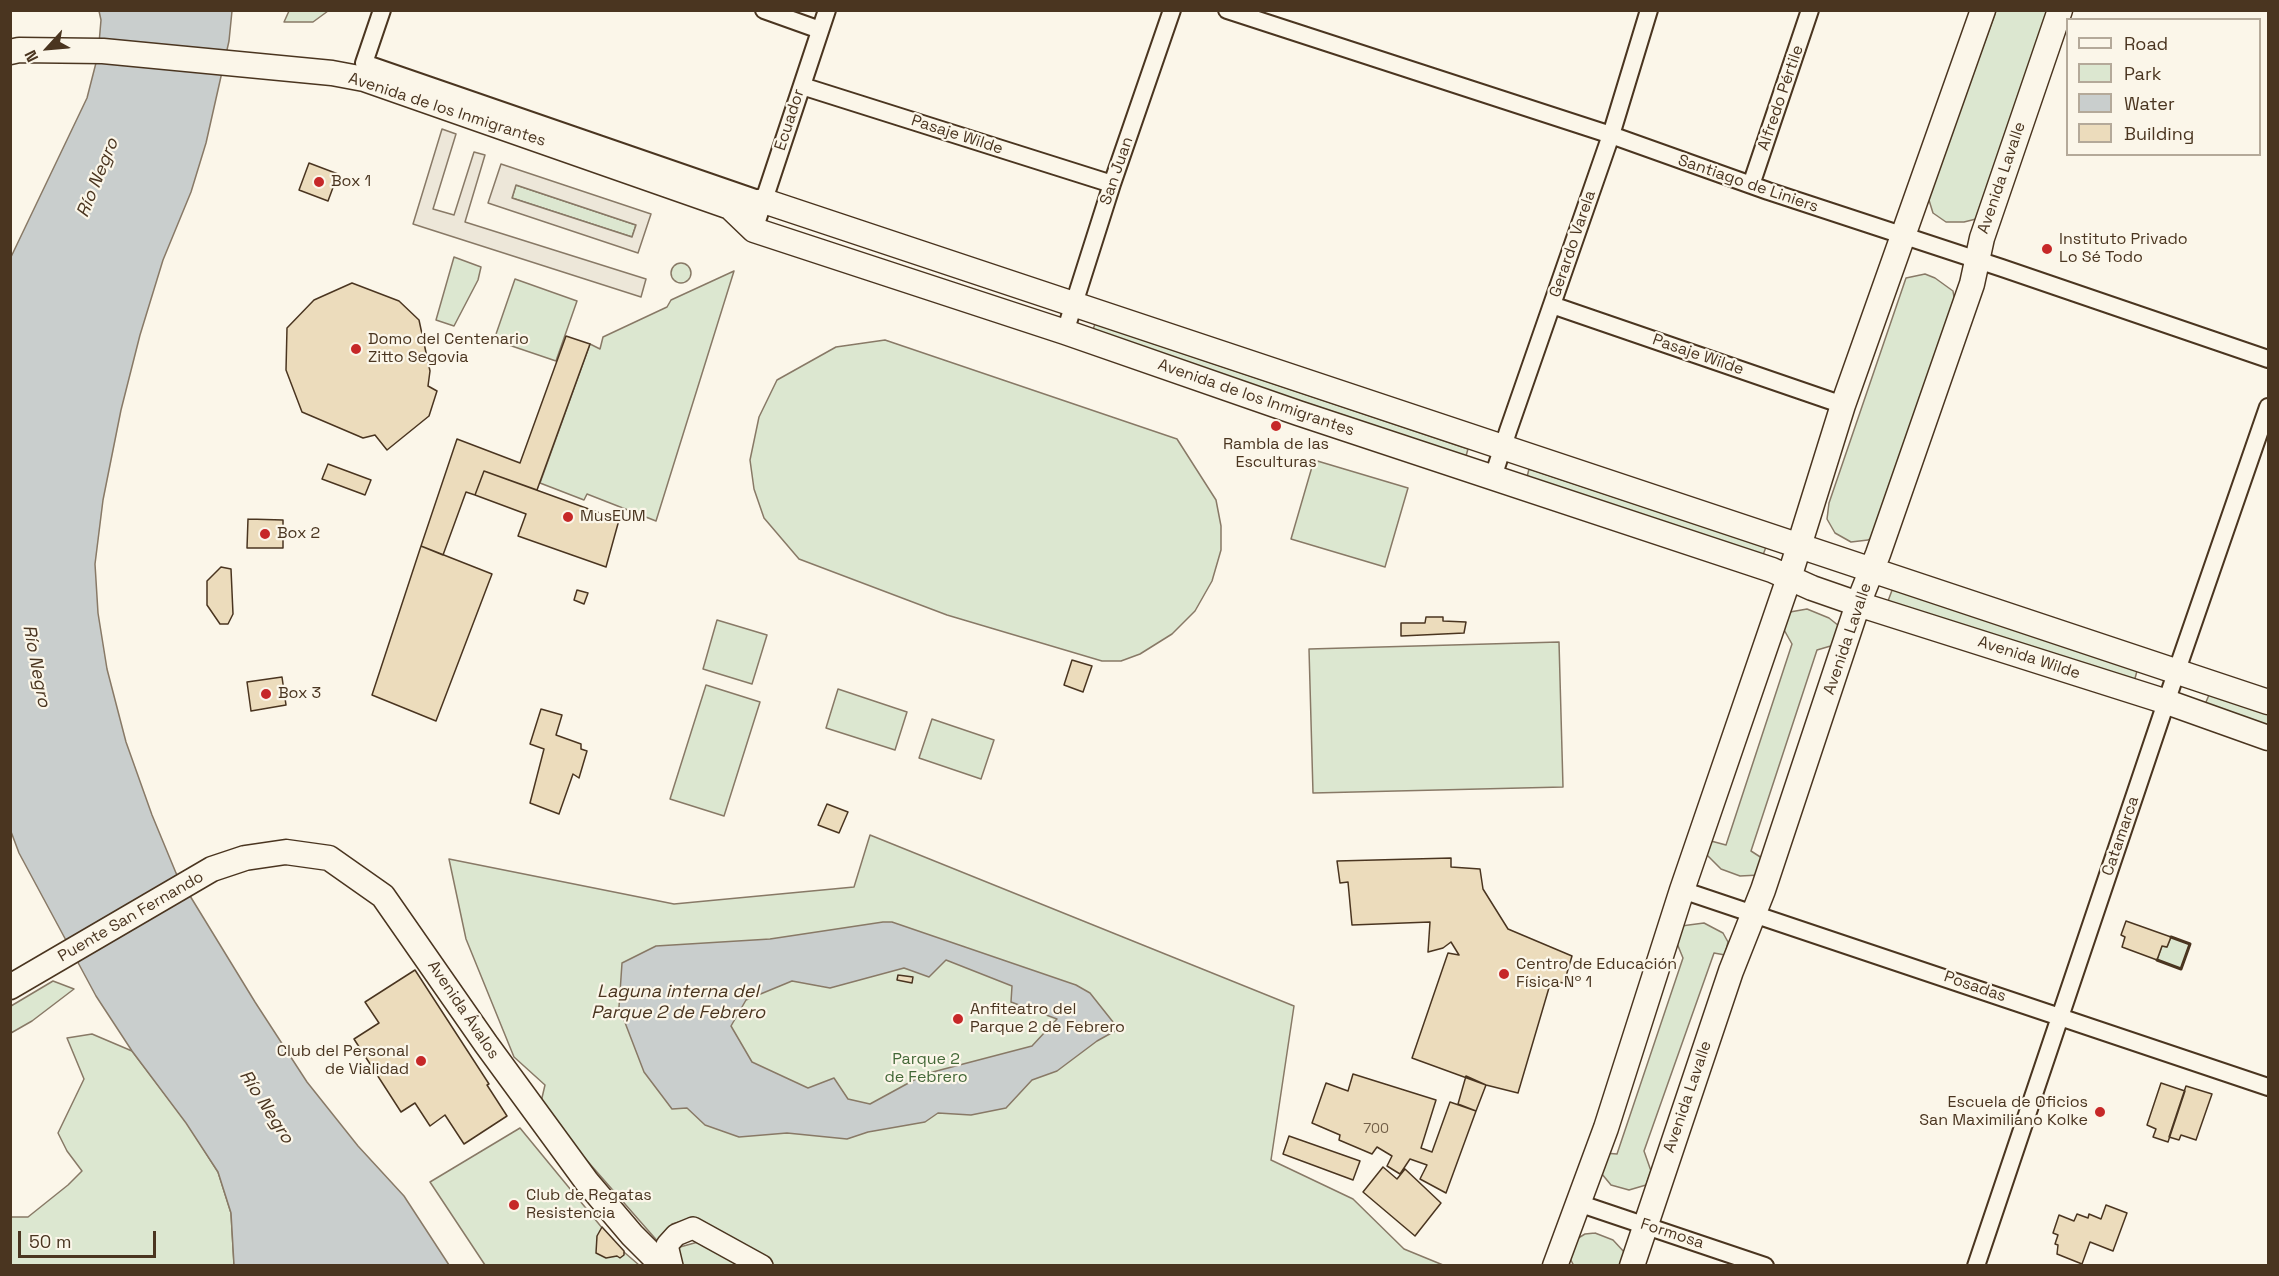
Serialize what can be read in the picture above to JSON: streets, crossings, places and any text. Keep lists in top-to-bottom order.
{
  "streets": {
    "main road": [
      "Avenida de los Inmigrantes",
      "Avenida Lavalle",
      "Avenida Wilde",
      "Puente San Fernando",
      "Avenida Ávalos"
    ],
    "street": [
      "Alfredo Pértile",
      "Ecuador",
      "Pasaje Wilde",
      "San Juan",
      "Santiago de Liniers",
      "Gerardo Varela",
      "Catamarca",
      "Posadas",
      "Formosa"
    ]
  },
  "crossings": [
    ["Alfredo Pértile", "Santiago de Liniers"],
    ["Avenida de los Inmigrantes", "Ecuador"],
    ["Avenida de los Inmigrantes", "San Juan"],
    ["Avenida de los Inmigrantes", "Gerardo Varela"],
    ["Avenida de los Inmigrantes", "Avenida Wilde"],
    ["Ecuador", "Pasaje Wilde"],
    ["Pasaje Wilde", "San Juan"],
    ["Pasaje Wilde", "Gerardo Varela"],
    ["Avenida Lavalle", "Santiago de Liniers"],
    ["Avenida Lavalle", "Avenida Wilde"],
    ["Avenida Lavalle", "Posadas"],
    ["Avenida Lavalle", "Formosa"],
    ["Santiago de Liniers", "Gerardo Varela"],
    ["Avenida Wilde", "Catamarca"],
    ["Catamarca", "Posadas"],
    ["Puente San Fernando", "Avenida Ávalos"]
  ],
  "water": ["Río Negro", "Laguna interna del Parque 2 de Febrero"],
  "parks": ["Parque 2 de Febrero"],
  "places": [
    "Box 1",
    "Instituto Privado Lo Sé Todo",
    "Domo del Centenario Zitto Segovia",
    "Rambla de las Esculturas",
    "MusEUM",
    "Box 2",
    "Box 3",
    "Centro de Educación Física Nº 1",
    "Anfiteatro del Parque 2 de Febrero",
    "Club del Personal de Vialidad",
    "Escuela de Oficios San Maximiliano Kolke",
    "Club de Regatas Resistencia"
  ],
  "house_numbers": ["700"],
  "legend": [
    "Road",
    "Park",
    "Water",
    "Building"
  ],
  "scale_bar": "50 m",
  "north": "bottom left"
}
